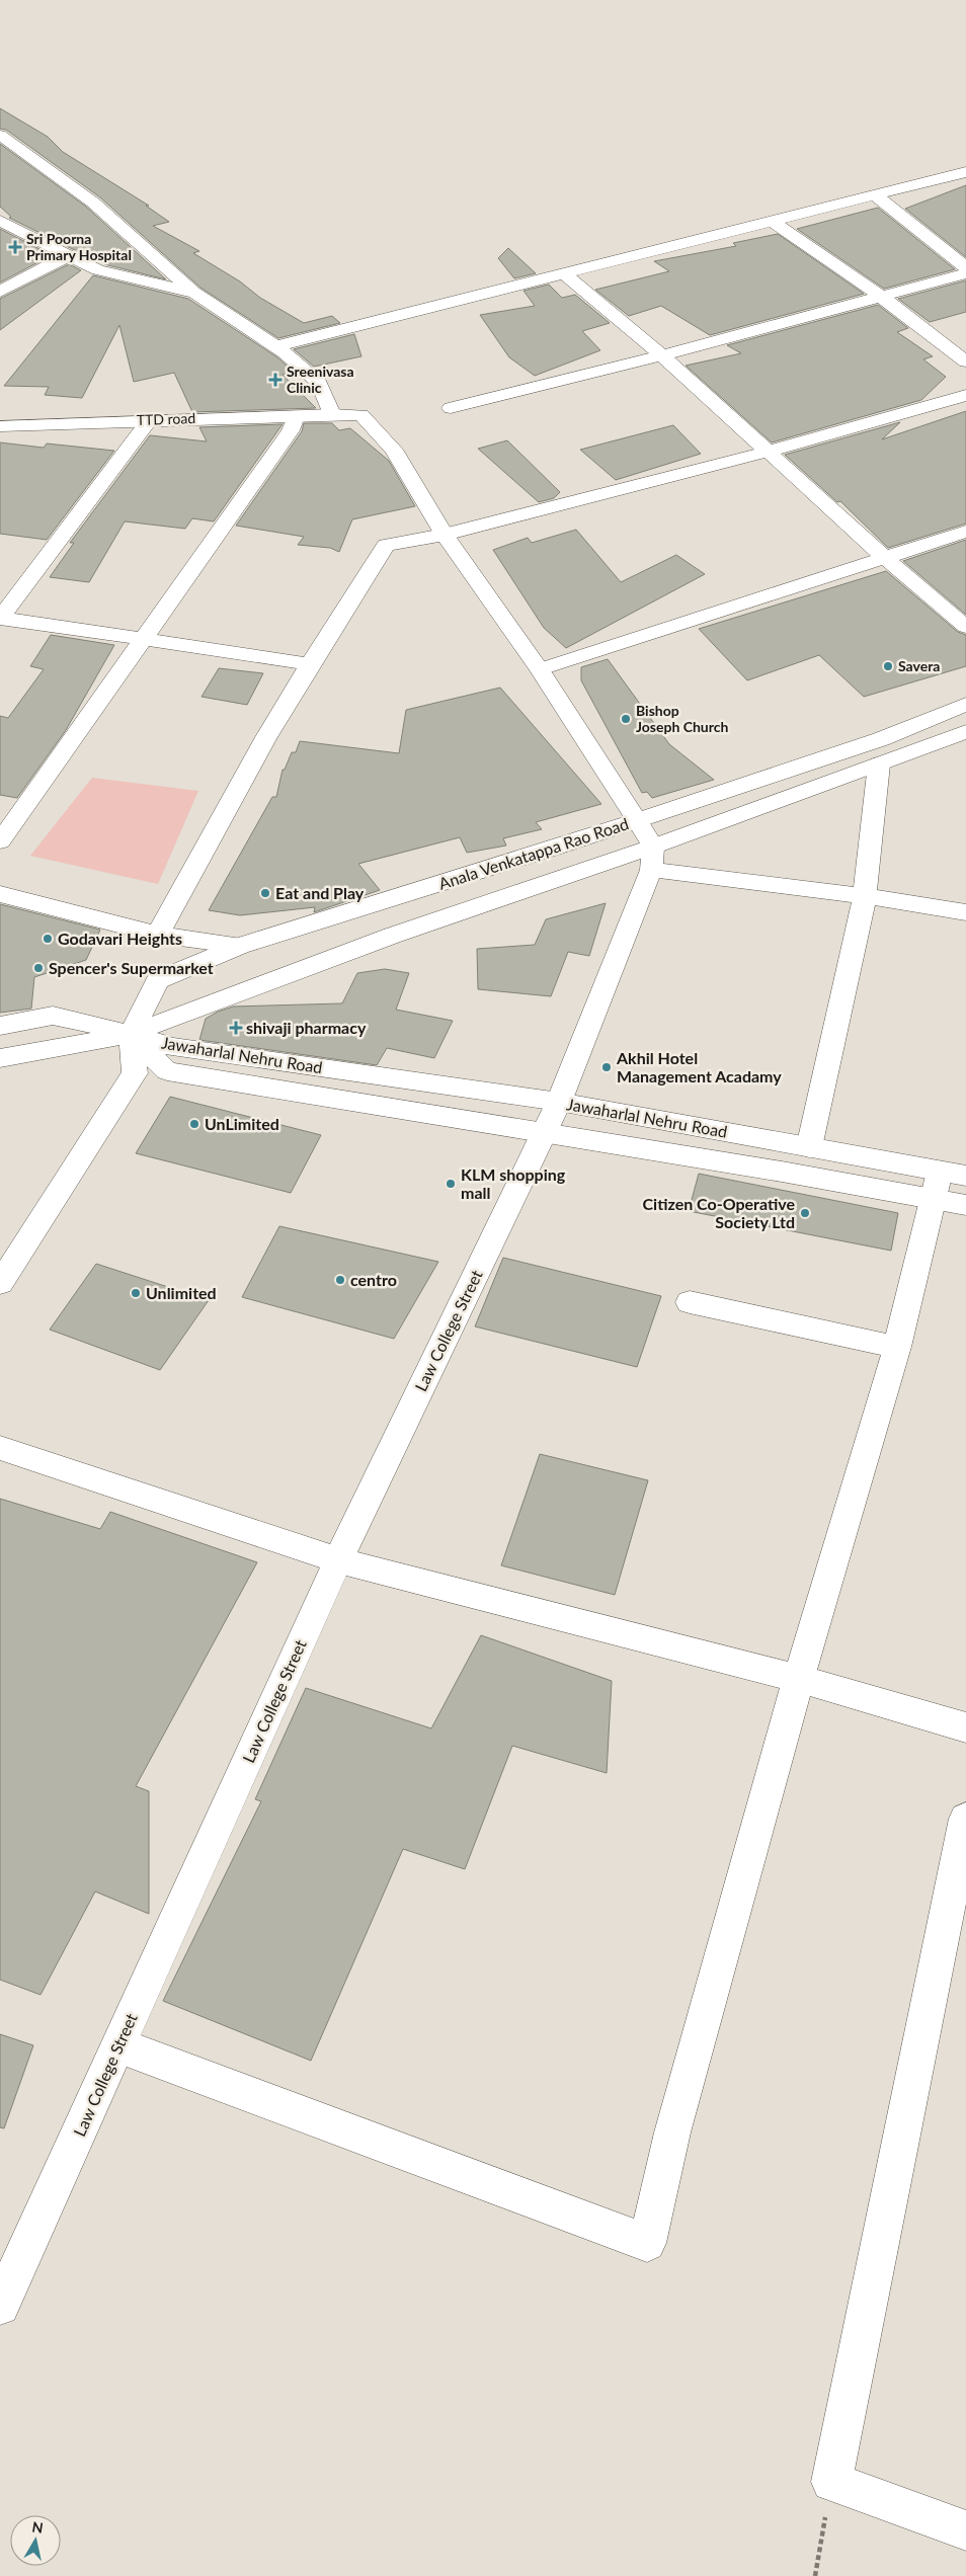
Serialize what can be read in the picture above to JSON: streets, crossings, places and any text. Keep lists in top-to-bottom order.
{
  "streets": {
    "street": [
      "TTD road",
      "Anala Venkatappa Rao Road",
      "Jawaharlal Nehru Road",
      "Law College Street"
    ]
  },
  "crossings": [
    ["TTD road", "Anala Venkatappa Rao Road"],
    ["TTD road", "Law College Street"],
    ["Anala Venkatappa Rao Road", "Jawaharlal Nehru Road"],
    ["Anala Venkatappa Rao Road", "Law College Street"],
    ["Jawaharlal Nehru Road", "Law College Street"]
  ],
  "places": {
    "health": ["Sri Poorna Primary Hospital", "Sreenivasa Clinic", "shivaji pharmacy"],
    "other": [
      "Savera",
      "Bishop Joseph Church",
      "Eat and Play",
      "Godavari Heights",
      "Spencer's Supermarket",
      "Akhil Hotel Management Acadamy",
      "UnLimited",
      "KLM shopping mall",
      "Citizen Co-Operative Society Ltd",
      "centro",
      "Unlimited"
    ]
  },
  "north": "top"
}
